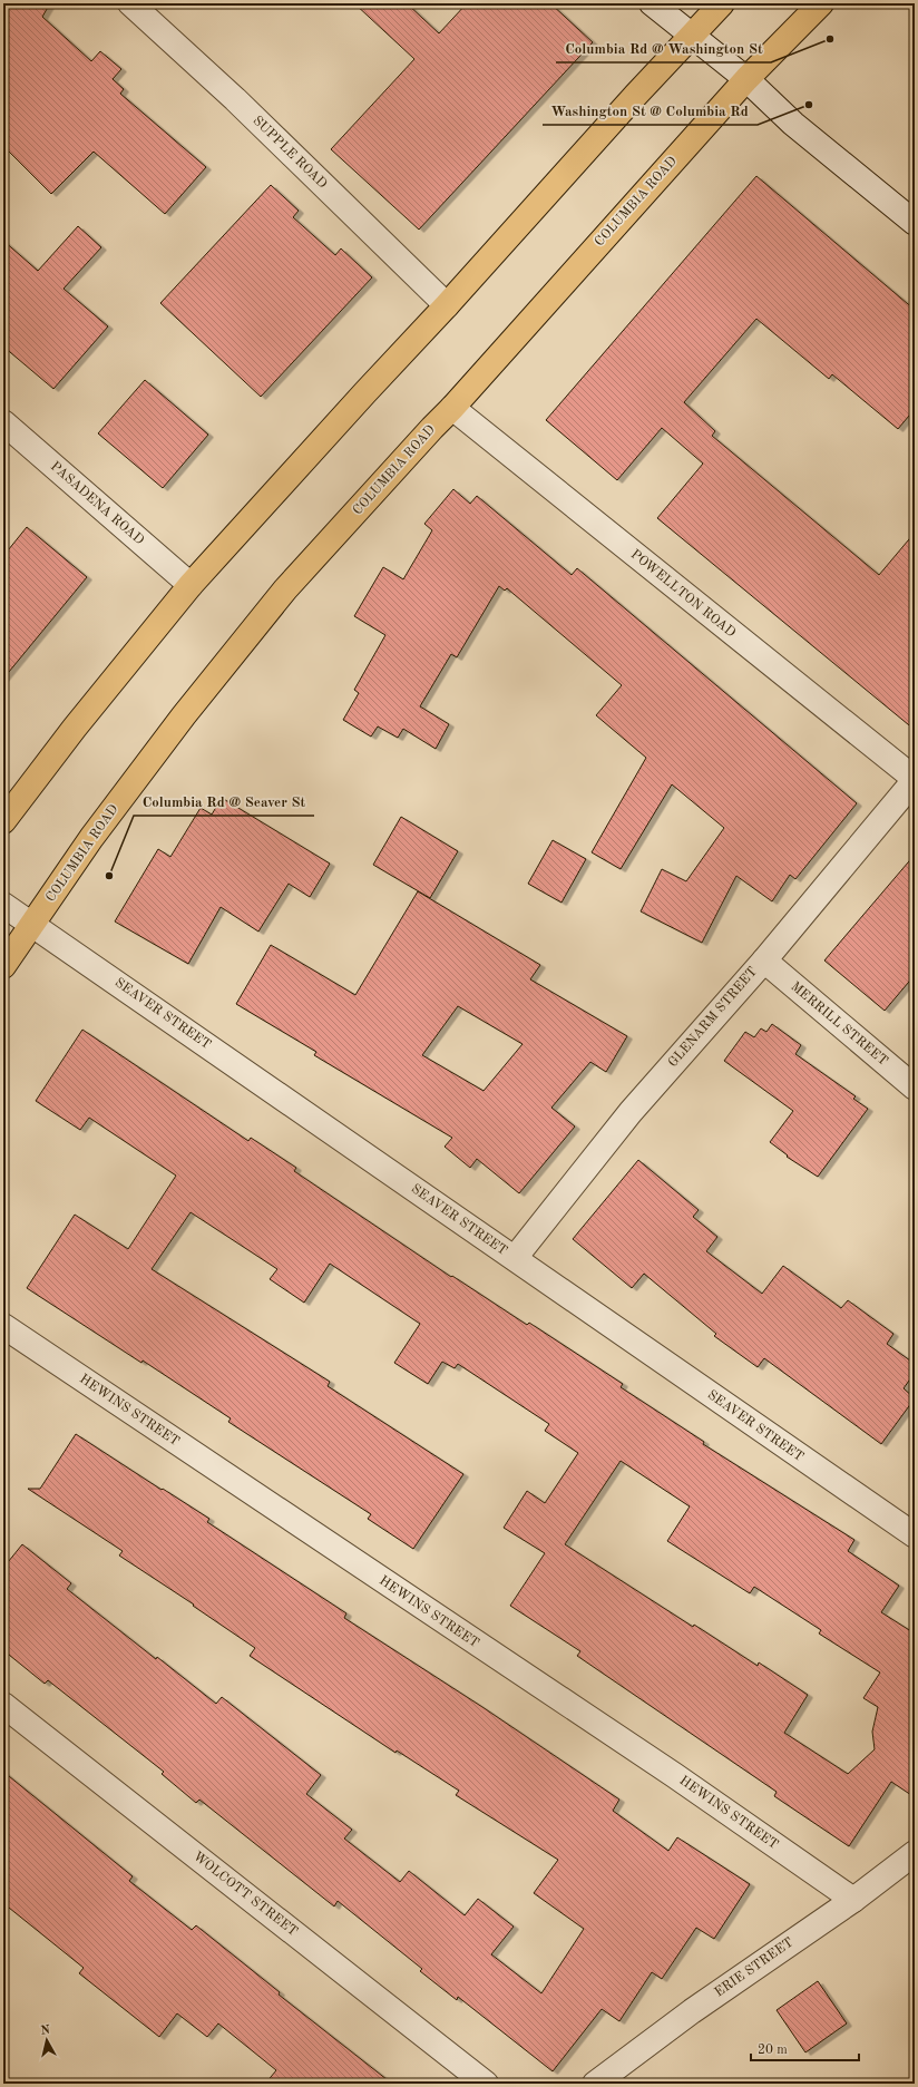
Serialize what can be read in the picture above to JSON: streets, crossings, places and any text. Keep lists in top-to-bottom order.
{
  "streets": {
    "main road": ["COLUMBIA ROAD"],
    "street": [
      "SUPPLE ROAD",
      "PASADENA ROAD",
      "POWELLTON ROAD",
      "SEAVER STREET",
      "GLENARM STREET",
      "MERRILL STREET",
      "HEWINS STREET",
      "WOLCOTT STREET",
      "ERIE STREET"
    ]
  },
  "crossings": [
    ["COLUMBIA ROAD", "POWELLTON ROAD"],
    ["COLUMBIA ROAD", "SEAVER STREET"],
    ["POWELLTON ROAD", "GLENARM STREET"],
    ["SEAVER STREET", "GLENARM STREET"],
    ["GLENARM STREET", "MERRILL STREET"],
    ["HEWINS STREET", "ERIE STREET"]
  ],
  "places": ["Columbia Rd @ Washington St", "Washington St @ Columbia Rd", "Columbia Rd @ Seaver St"],
  "scale_bar": "20 m",
  "north": "top"
}
